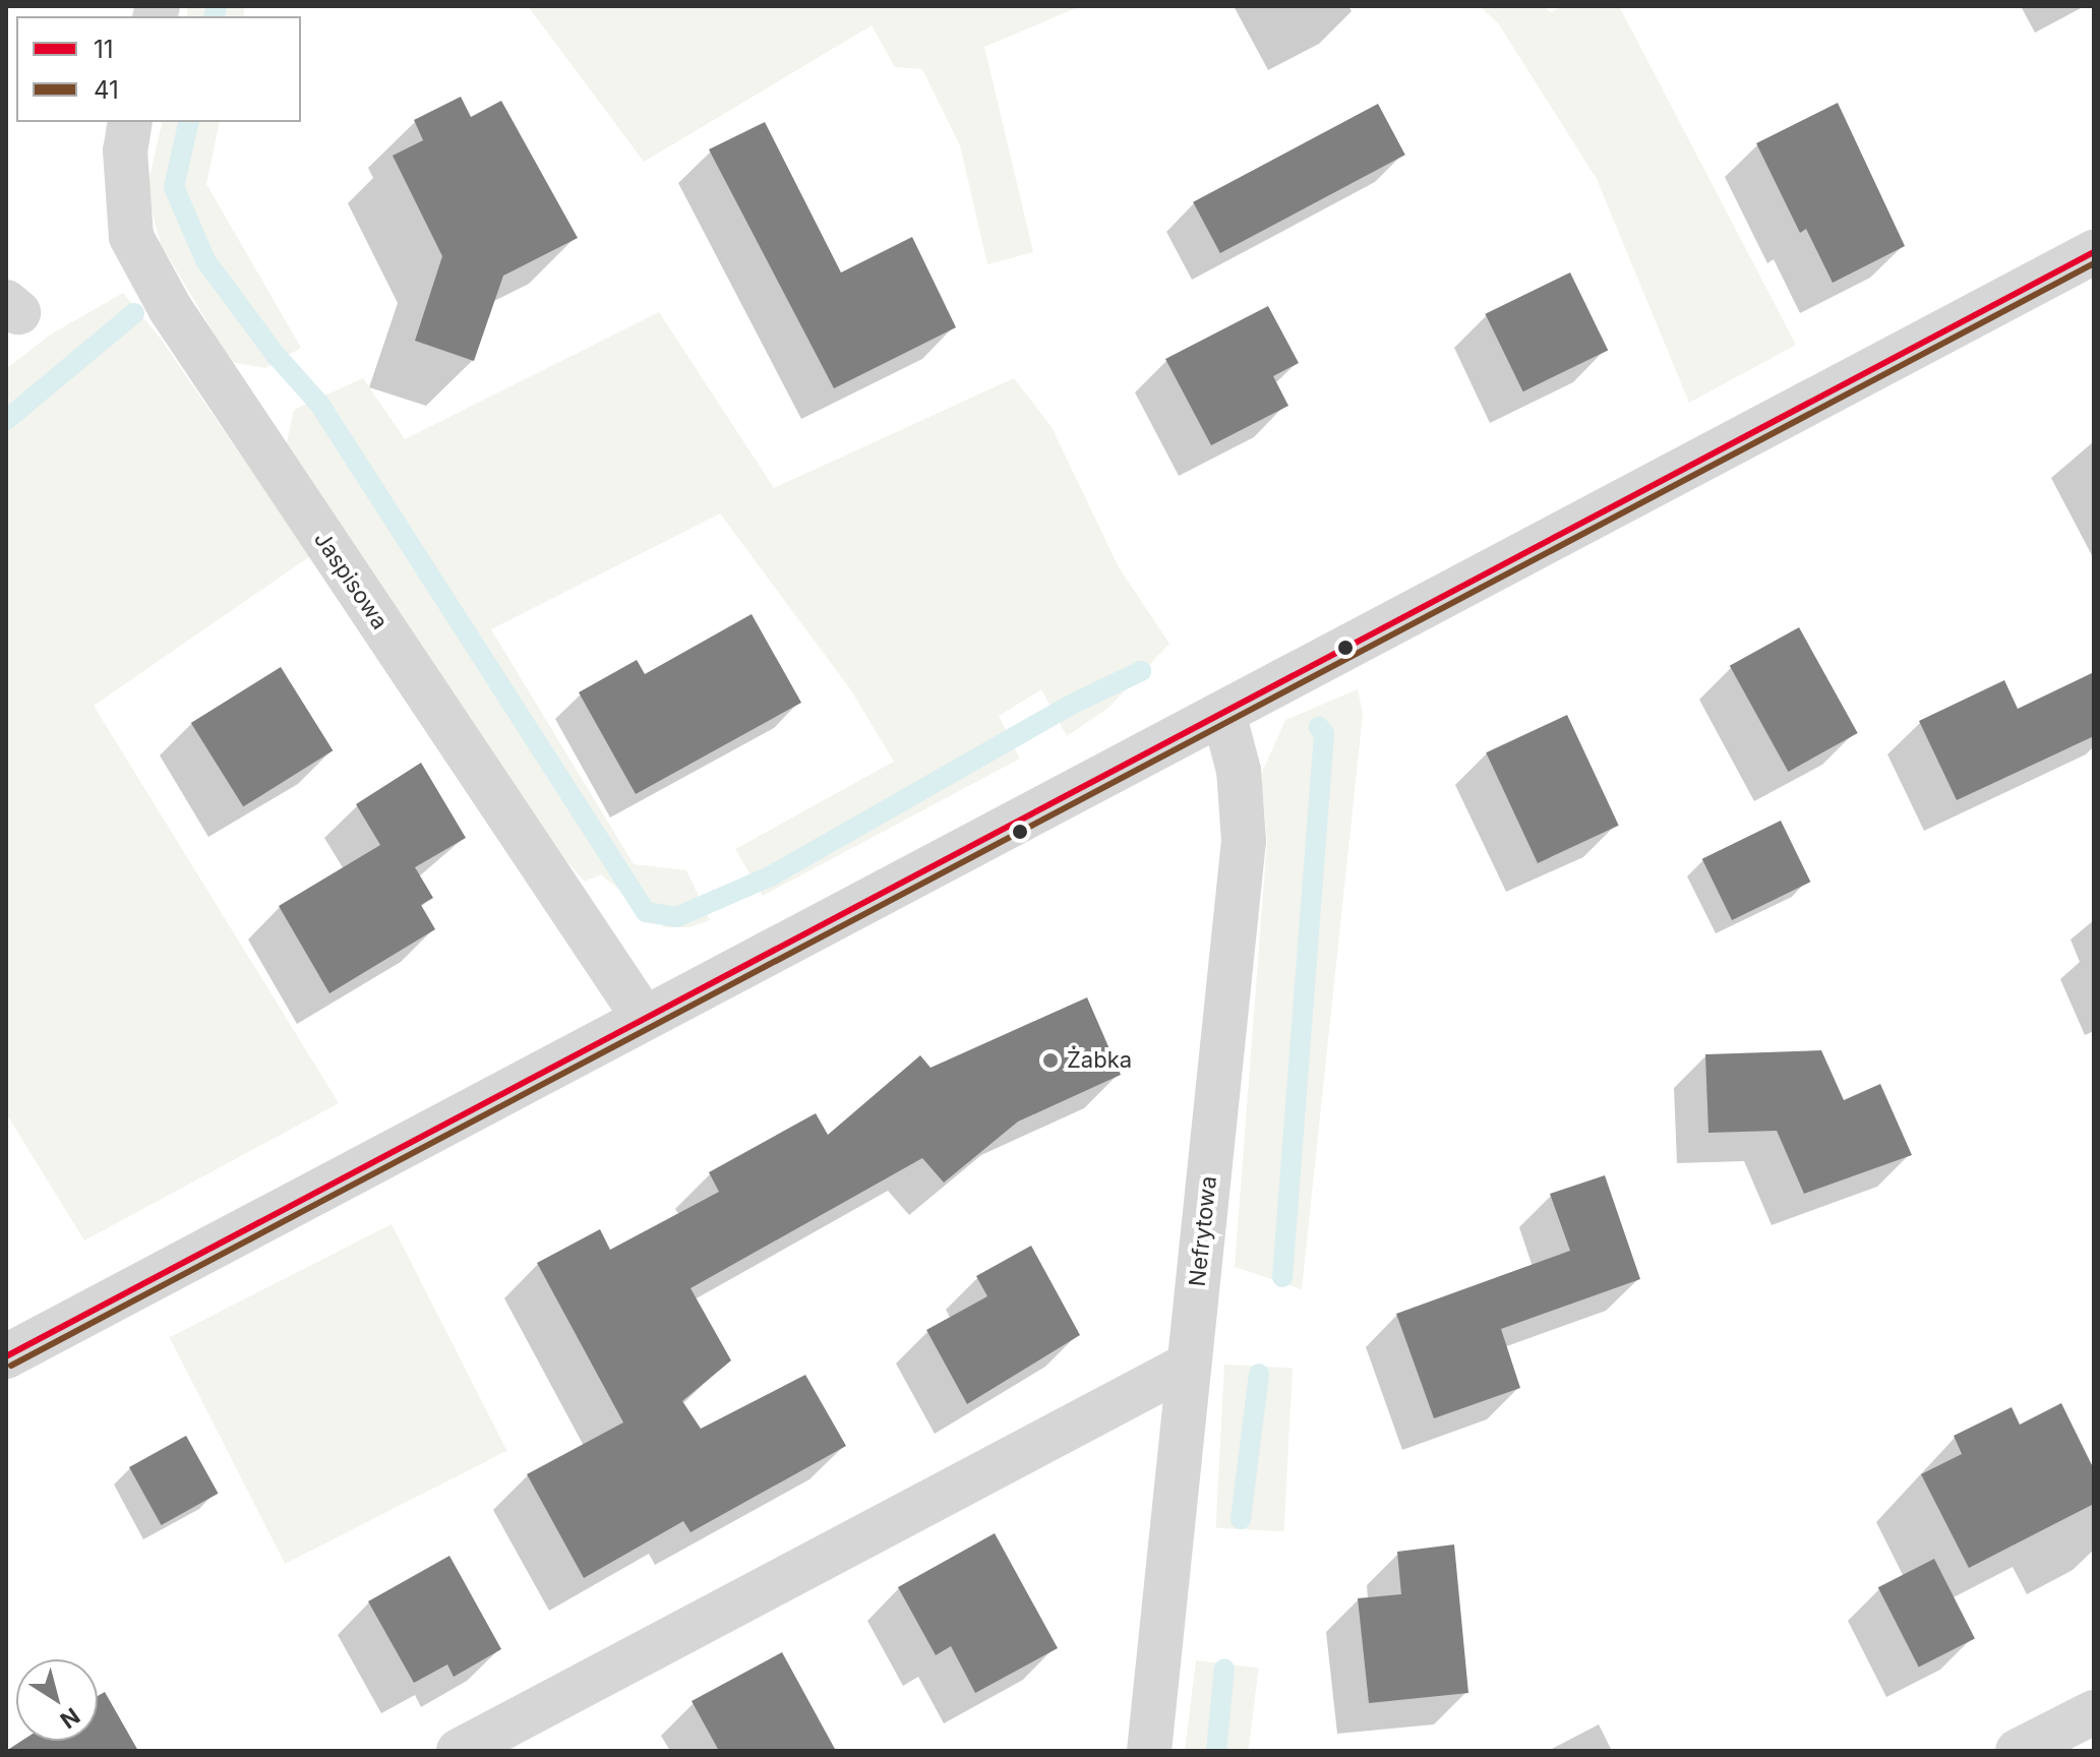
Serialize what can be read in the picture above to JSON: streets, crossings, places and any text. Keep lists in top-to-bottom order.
{
  "streets": {
    "street": ["Jaspisowa", "Nefrytowa"]
  },
  "places": ["Żabka"],
  "lines": ["transit line 11", "transit line 41"],
  "legend": ["11", "41"],
  "north": "bottom right"
}
